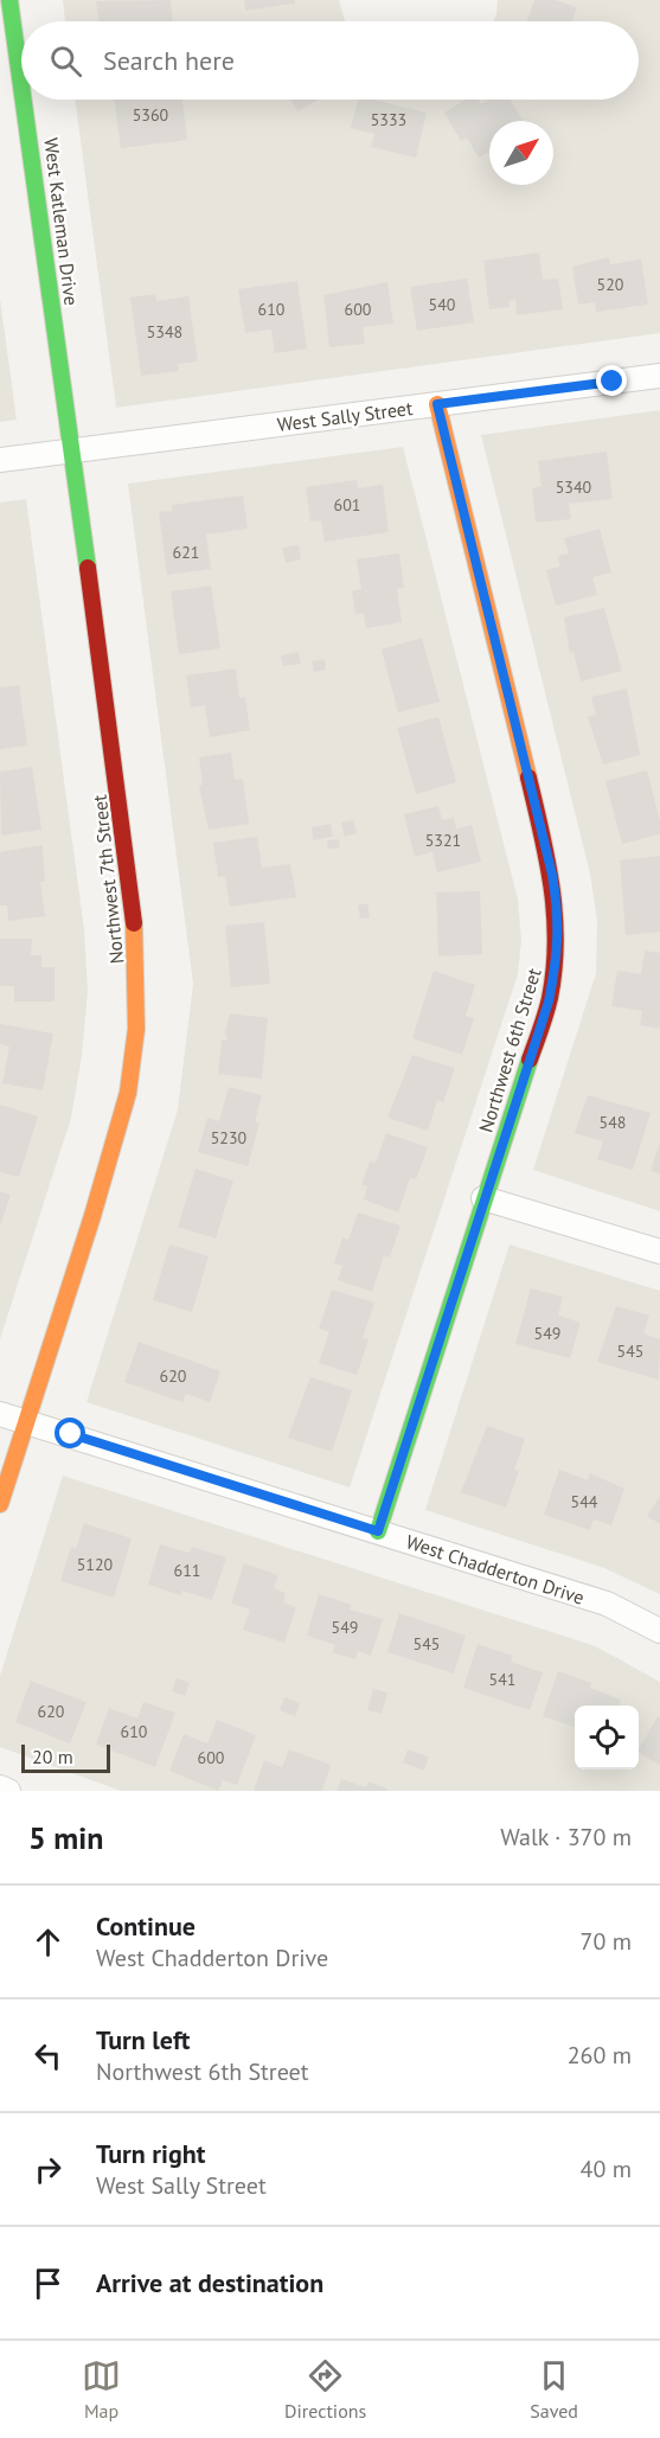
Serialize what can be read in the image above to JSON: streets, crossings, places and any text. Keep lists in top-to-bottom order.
{
  "streets": {
    "street": [
      "West Katleman Drive",
      "West Sally Street",
      "Northwest 7th Street",
      "Northwest 6th Street",
      "West Chadderton Drive"
    ]
  },
  "crossings": [
    ["West Katleman Drive", "West Sally Street"],
    ["West Katleman Drive", "Northwest 7th Street"],
    ["West Sally Street", "Northwest 7th Street"],
    ["West Sally Street", "Northwest 6th Street"],
    ["Northwest 7th Street", "West Chadderton Drive"],
    ["Northwest 6th Street", "West Chadderton Drive"]
  ],
  "house_numbers": [
    "5360",
    "5333",
    "520",
    "540",
    "610",
    "600",
    "5348",
    "5340",
    "601",
    "621",
    "5321",
    "548",
    "5230",
    "549",
    "545",
    "620",
    "544",
    "5120",
    "611",
    "549",
    "545",
    "541",
    "620",
    "610",
    "600"
  ],
  "scale_bar": "20 m",
  "north": "top right",
  "page": {
    "search": "Search here",
    "scale": "20 m",
    "heading": ["5 min", "Walk · 370 m"],
    "list": [
      ["Continue", "West Chadderton Drive", "70 m"],
      ["Turn left", "Northwest 6th Street", "260 m"],
      ["Turn right", "West Sally Street", "40 m"],
      "Arrive at destination"
    ],
    "nav": ["Map", "Directions", "Saved"]
  }
}
